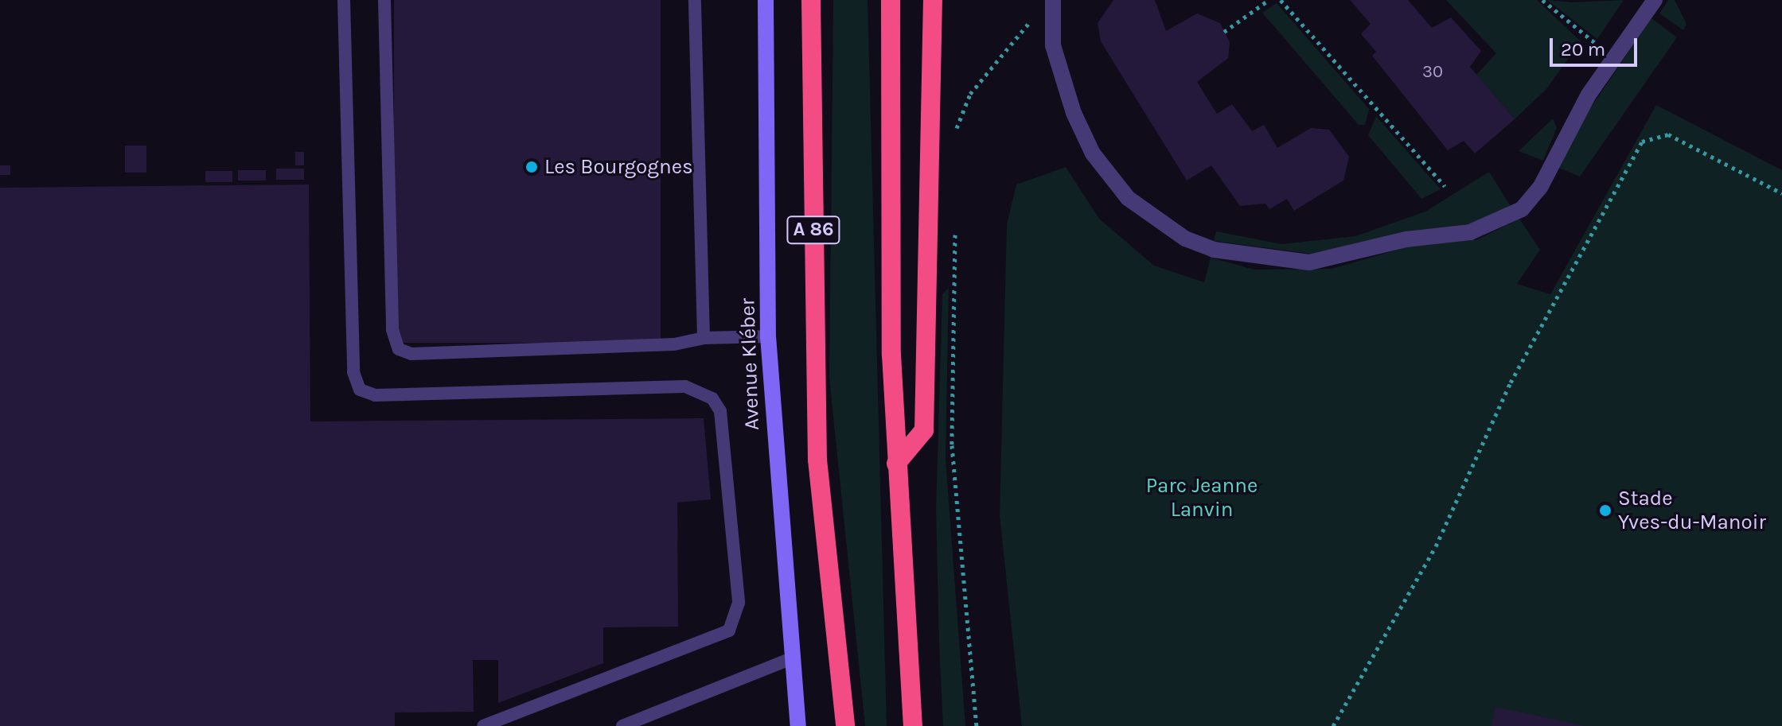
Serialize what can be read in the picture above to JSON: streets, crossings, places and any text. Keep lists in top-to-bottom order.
{
  "streets": {
    "highway": ["A 86"],
    "street": ["Avenue Kléber"]
  },
  "parks": ["Parc Jeanne Lanvin"],
  "places": ["Les Bourgognes", "Stade Yves-du-Manoir"],
  "house_numbers": ["30"],
  "scale_bar": "20 m"
}
